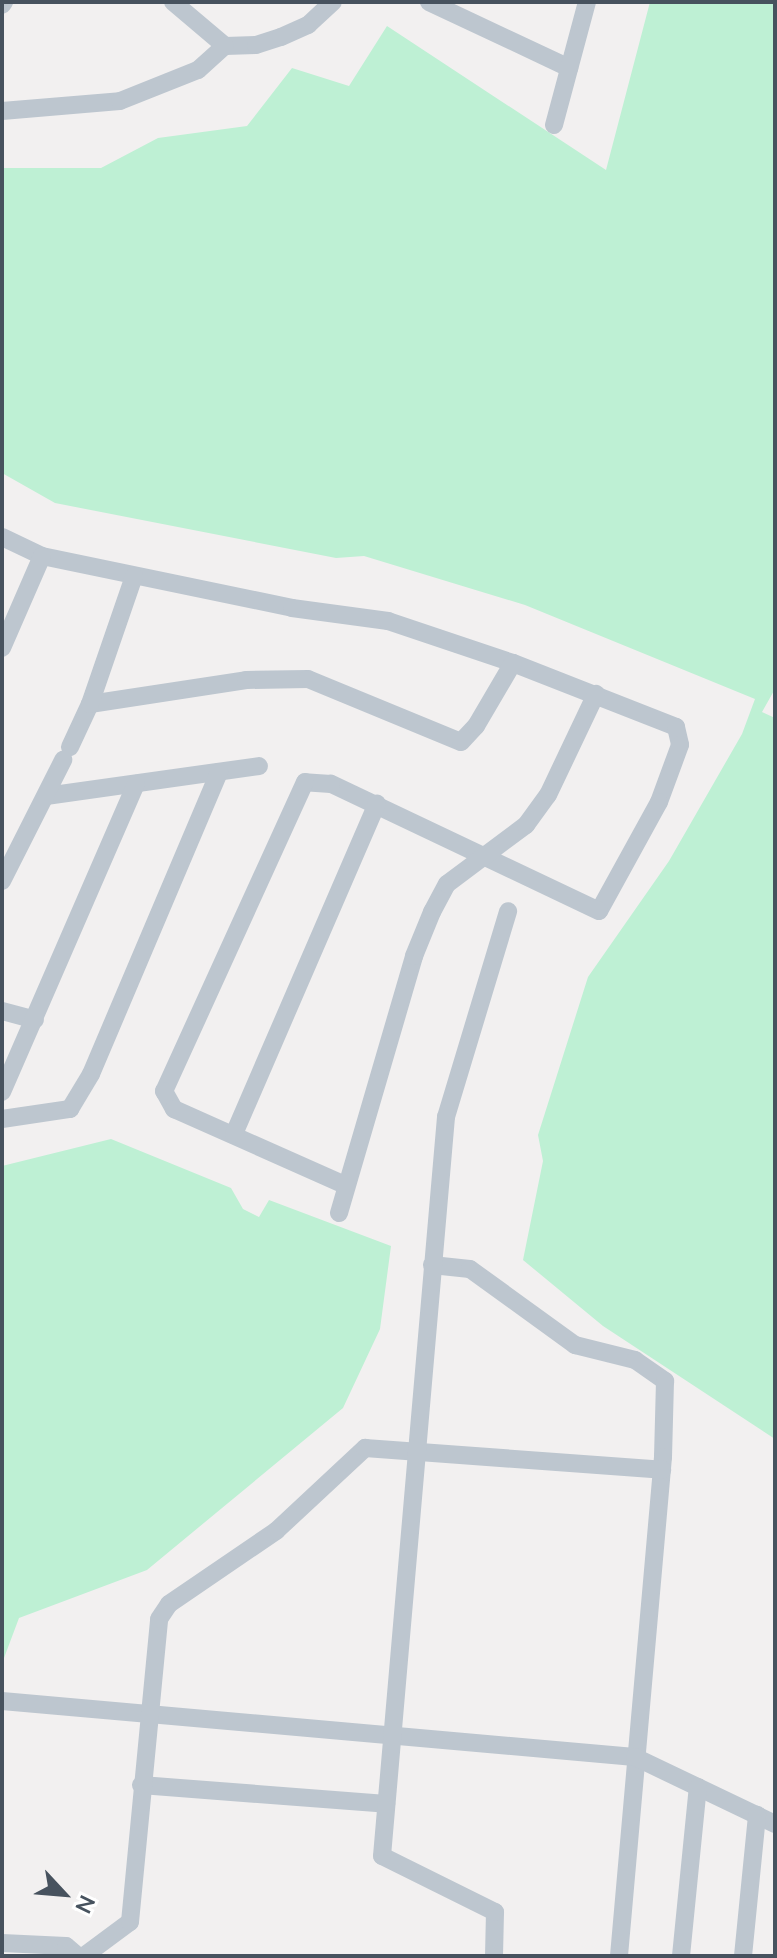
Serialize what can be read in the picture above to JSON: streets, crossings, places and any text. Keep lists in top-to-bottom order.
{
  "north": "bottom right"
}
